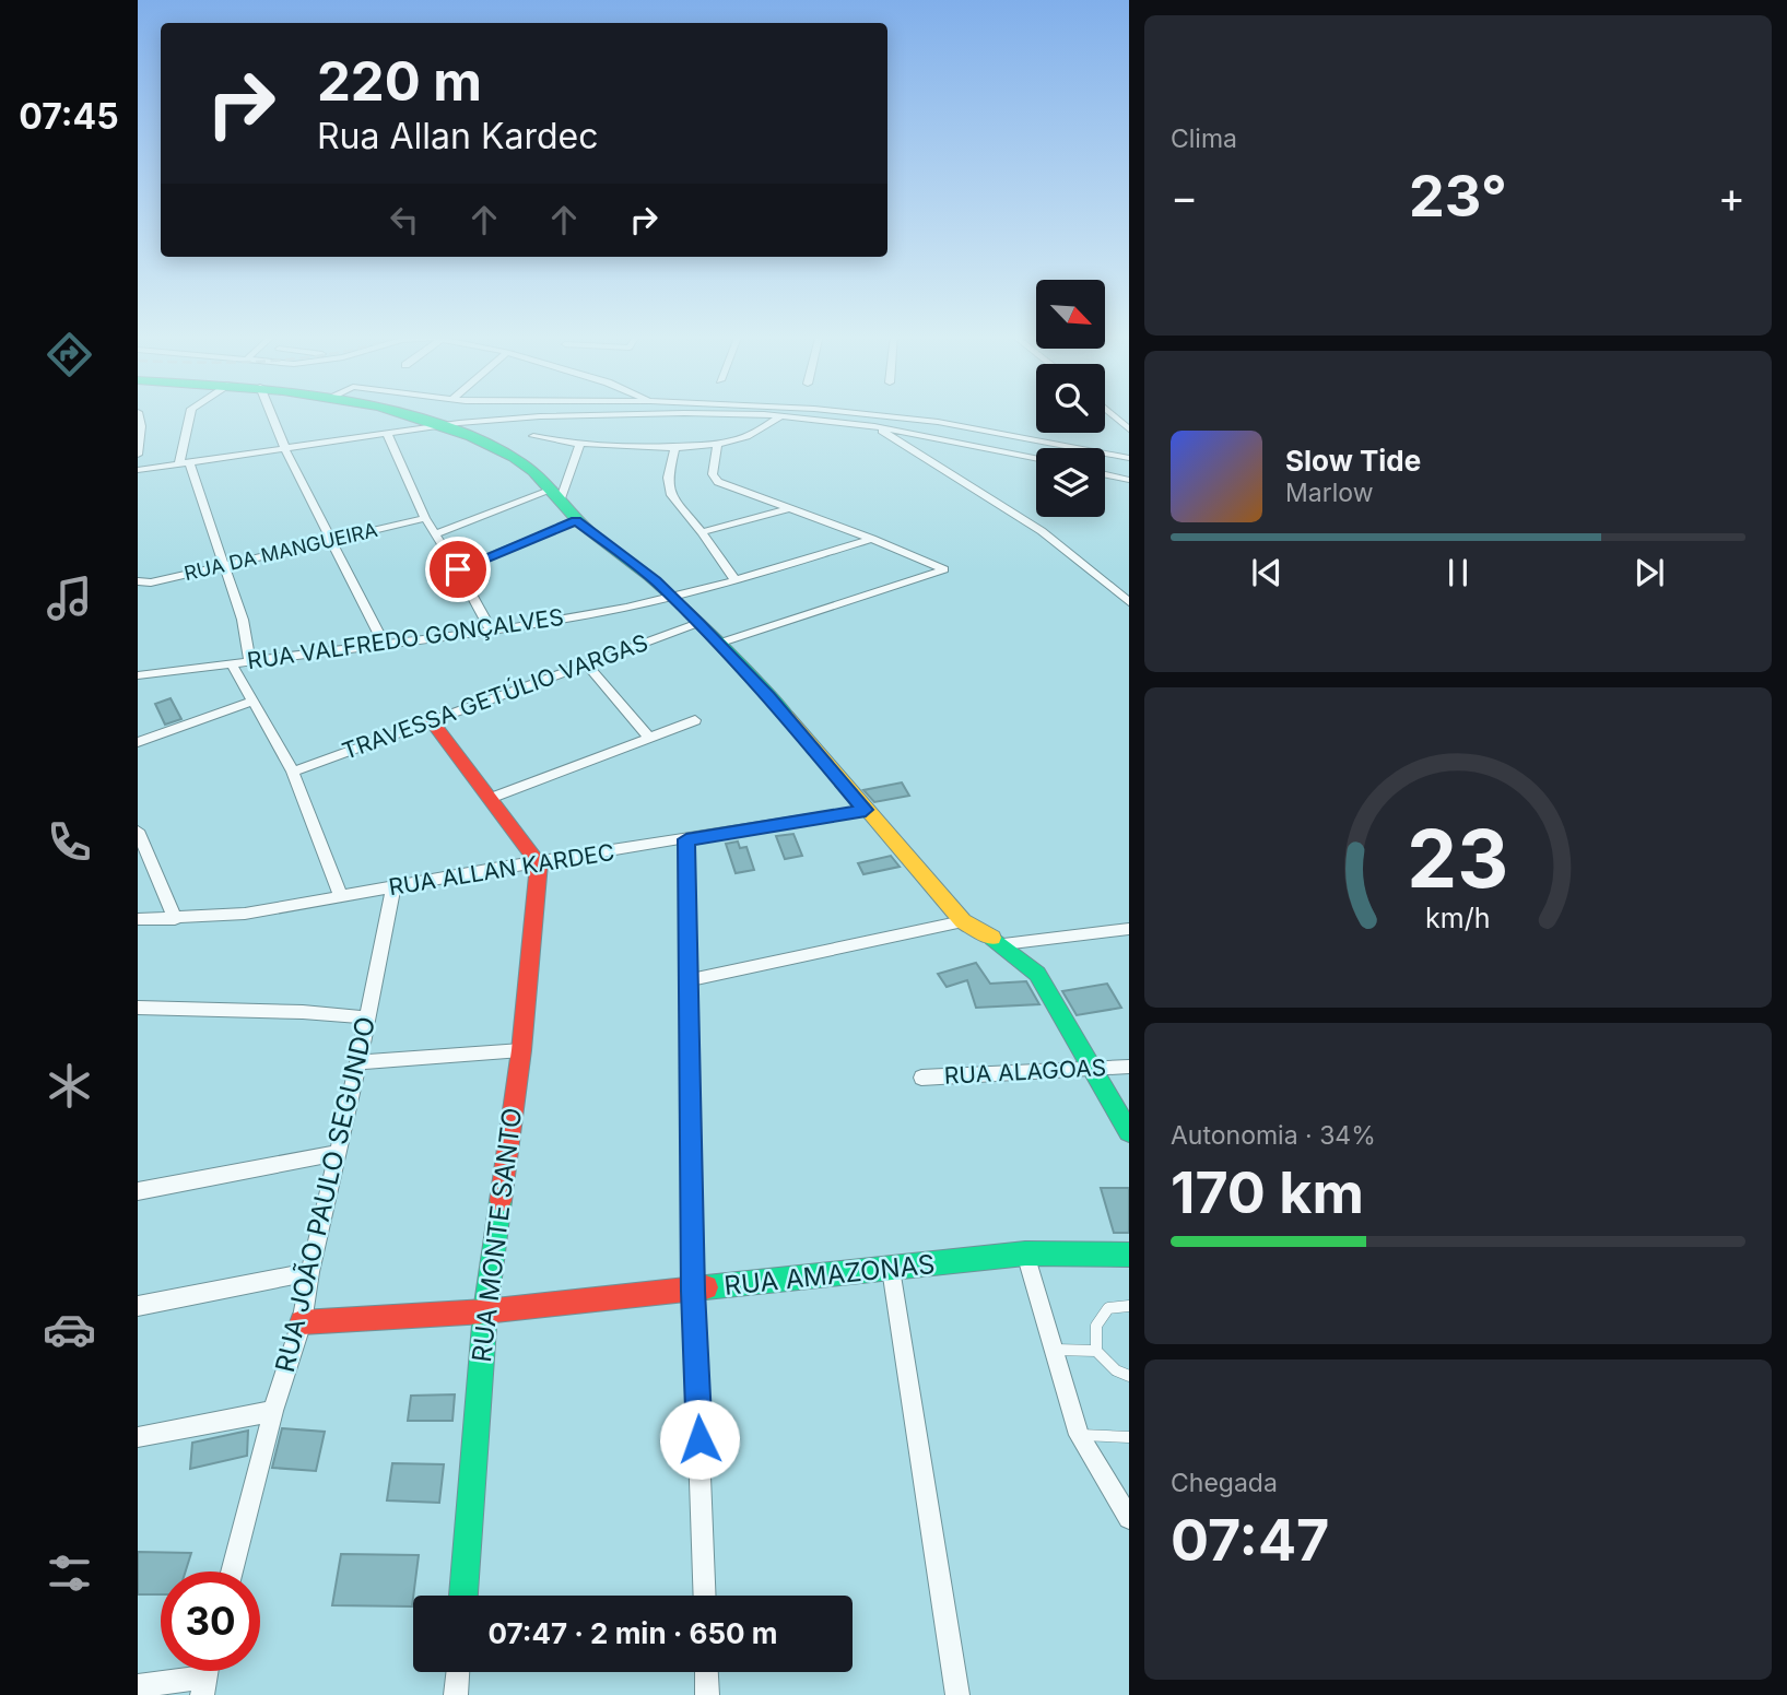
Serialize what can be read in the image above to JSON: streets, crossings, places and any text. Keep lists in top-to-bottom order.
{
  "streets": {
    "street": [
      "RUA DA MANGUEIRA",
      "RUA VALFREDO GONÇALVES",
      "TRAVESSA GETÚLIO VARGAS",
      "RUA ALLAN KARDEC",
      "RUA ALAGOAS",
      "RUA JOÃO PAULO SEGUNDO",
      "RUA MONTE SANTO",
      "RUA AMAZONAS"
    ]
  },
  "crossings": [
    ["RUA ALLAN KARDEC", "RUA JOÃO PAULO SEGUNDO"],
    ["RUA ALLAN KARDEC", "RUA MONTE SANTO"],
    ["RUA JOÃO PAULO SEGUNDO", "RUA AMAZONAS"],
    ["RUA MONTE SANTO", "RUA AMAZONAS"]
  ],
  "north": "bottom right",
  "page": {
    "tabs": "07:45",
    "tile": [
      "Clima",
      ["Autonomia · 34%", "170 km"],
      ["Chegada", "07:47"]
    ],
    "turn": ["220 m", "Rua Allan Kardec"],
    "heat": ["−", "23°", "+"],
    "song": ["Slow Tide", "Marlow"],
    "limit": "30",
    "trip": "07:47 · 2 min · 650 m",
    "gauge": ["23", "km/h"]
  }
}
